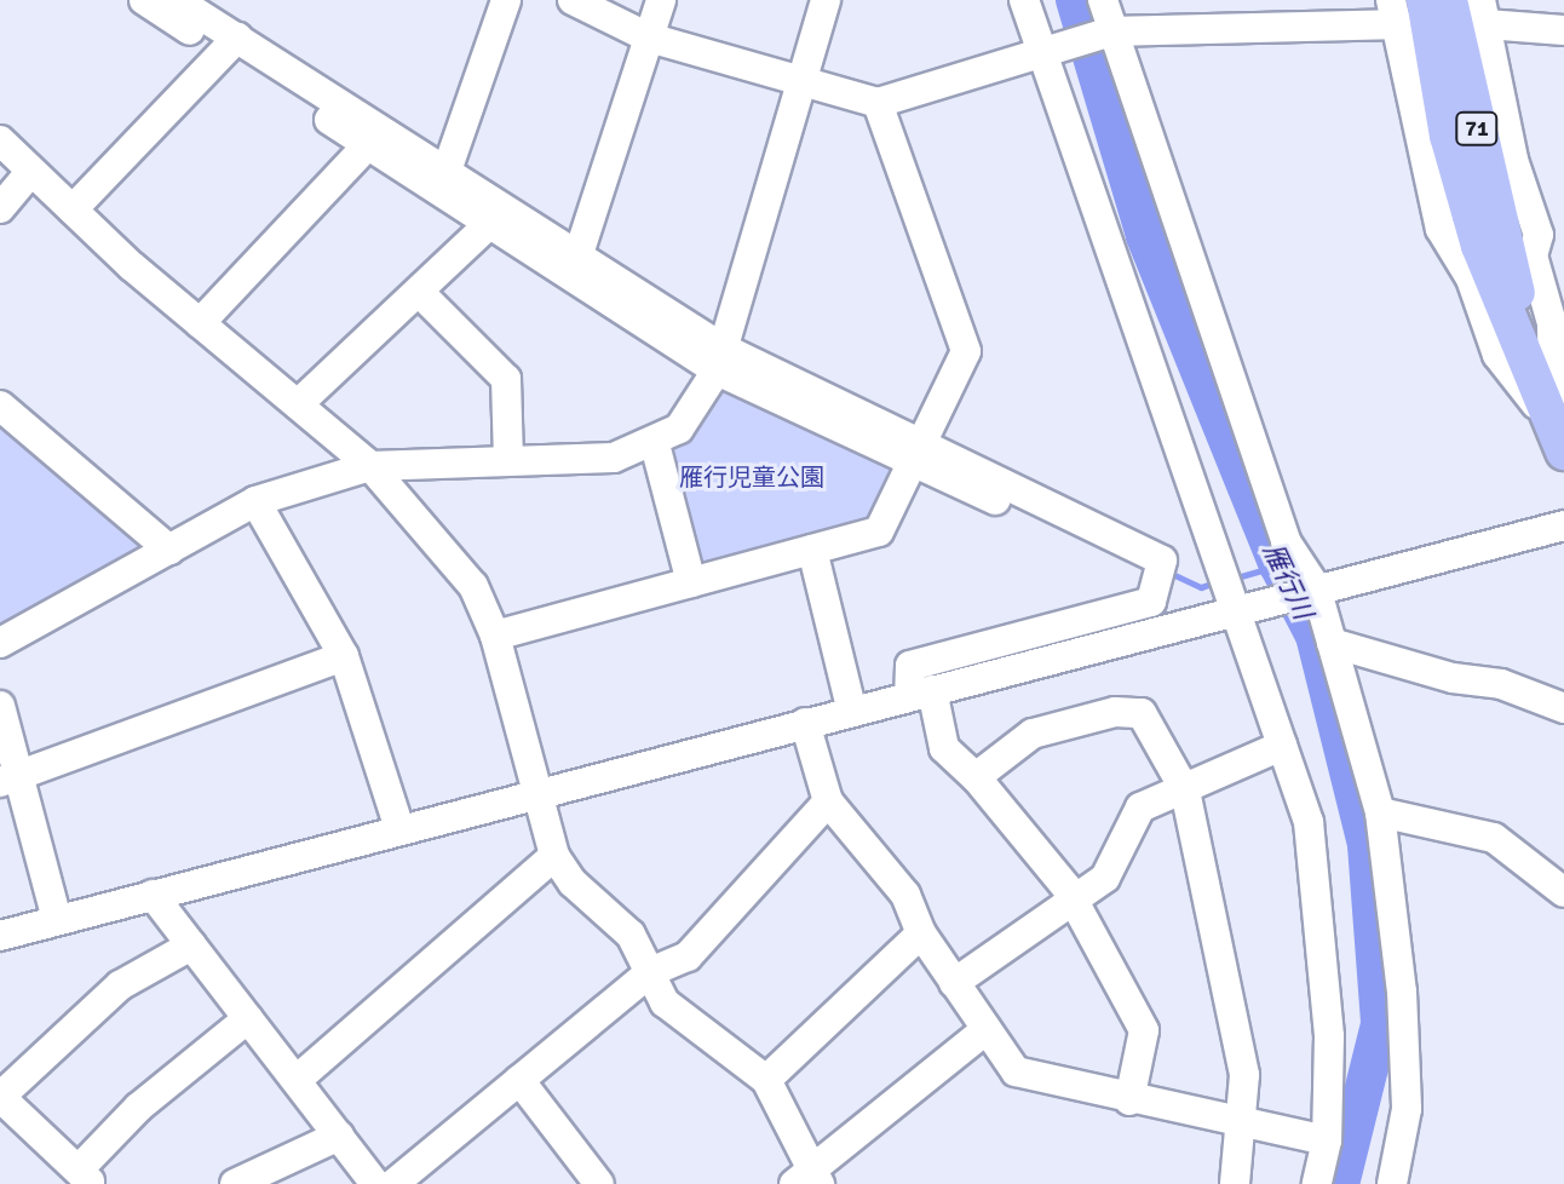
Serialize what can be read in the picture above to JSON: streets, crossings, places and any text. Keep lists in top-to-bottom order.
{
  "streets": {
    "main road": ["71"]
  },
  "water": ["雁行川"],
  "parks": ["雁行児童公園"]
}
